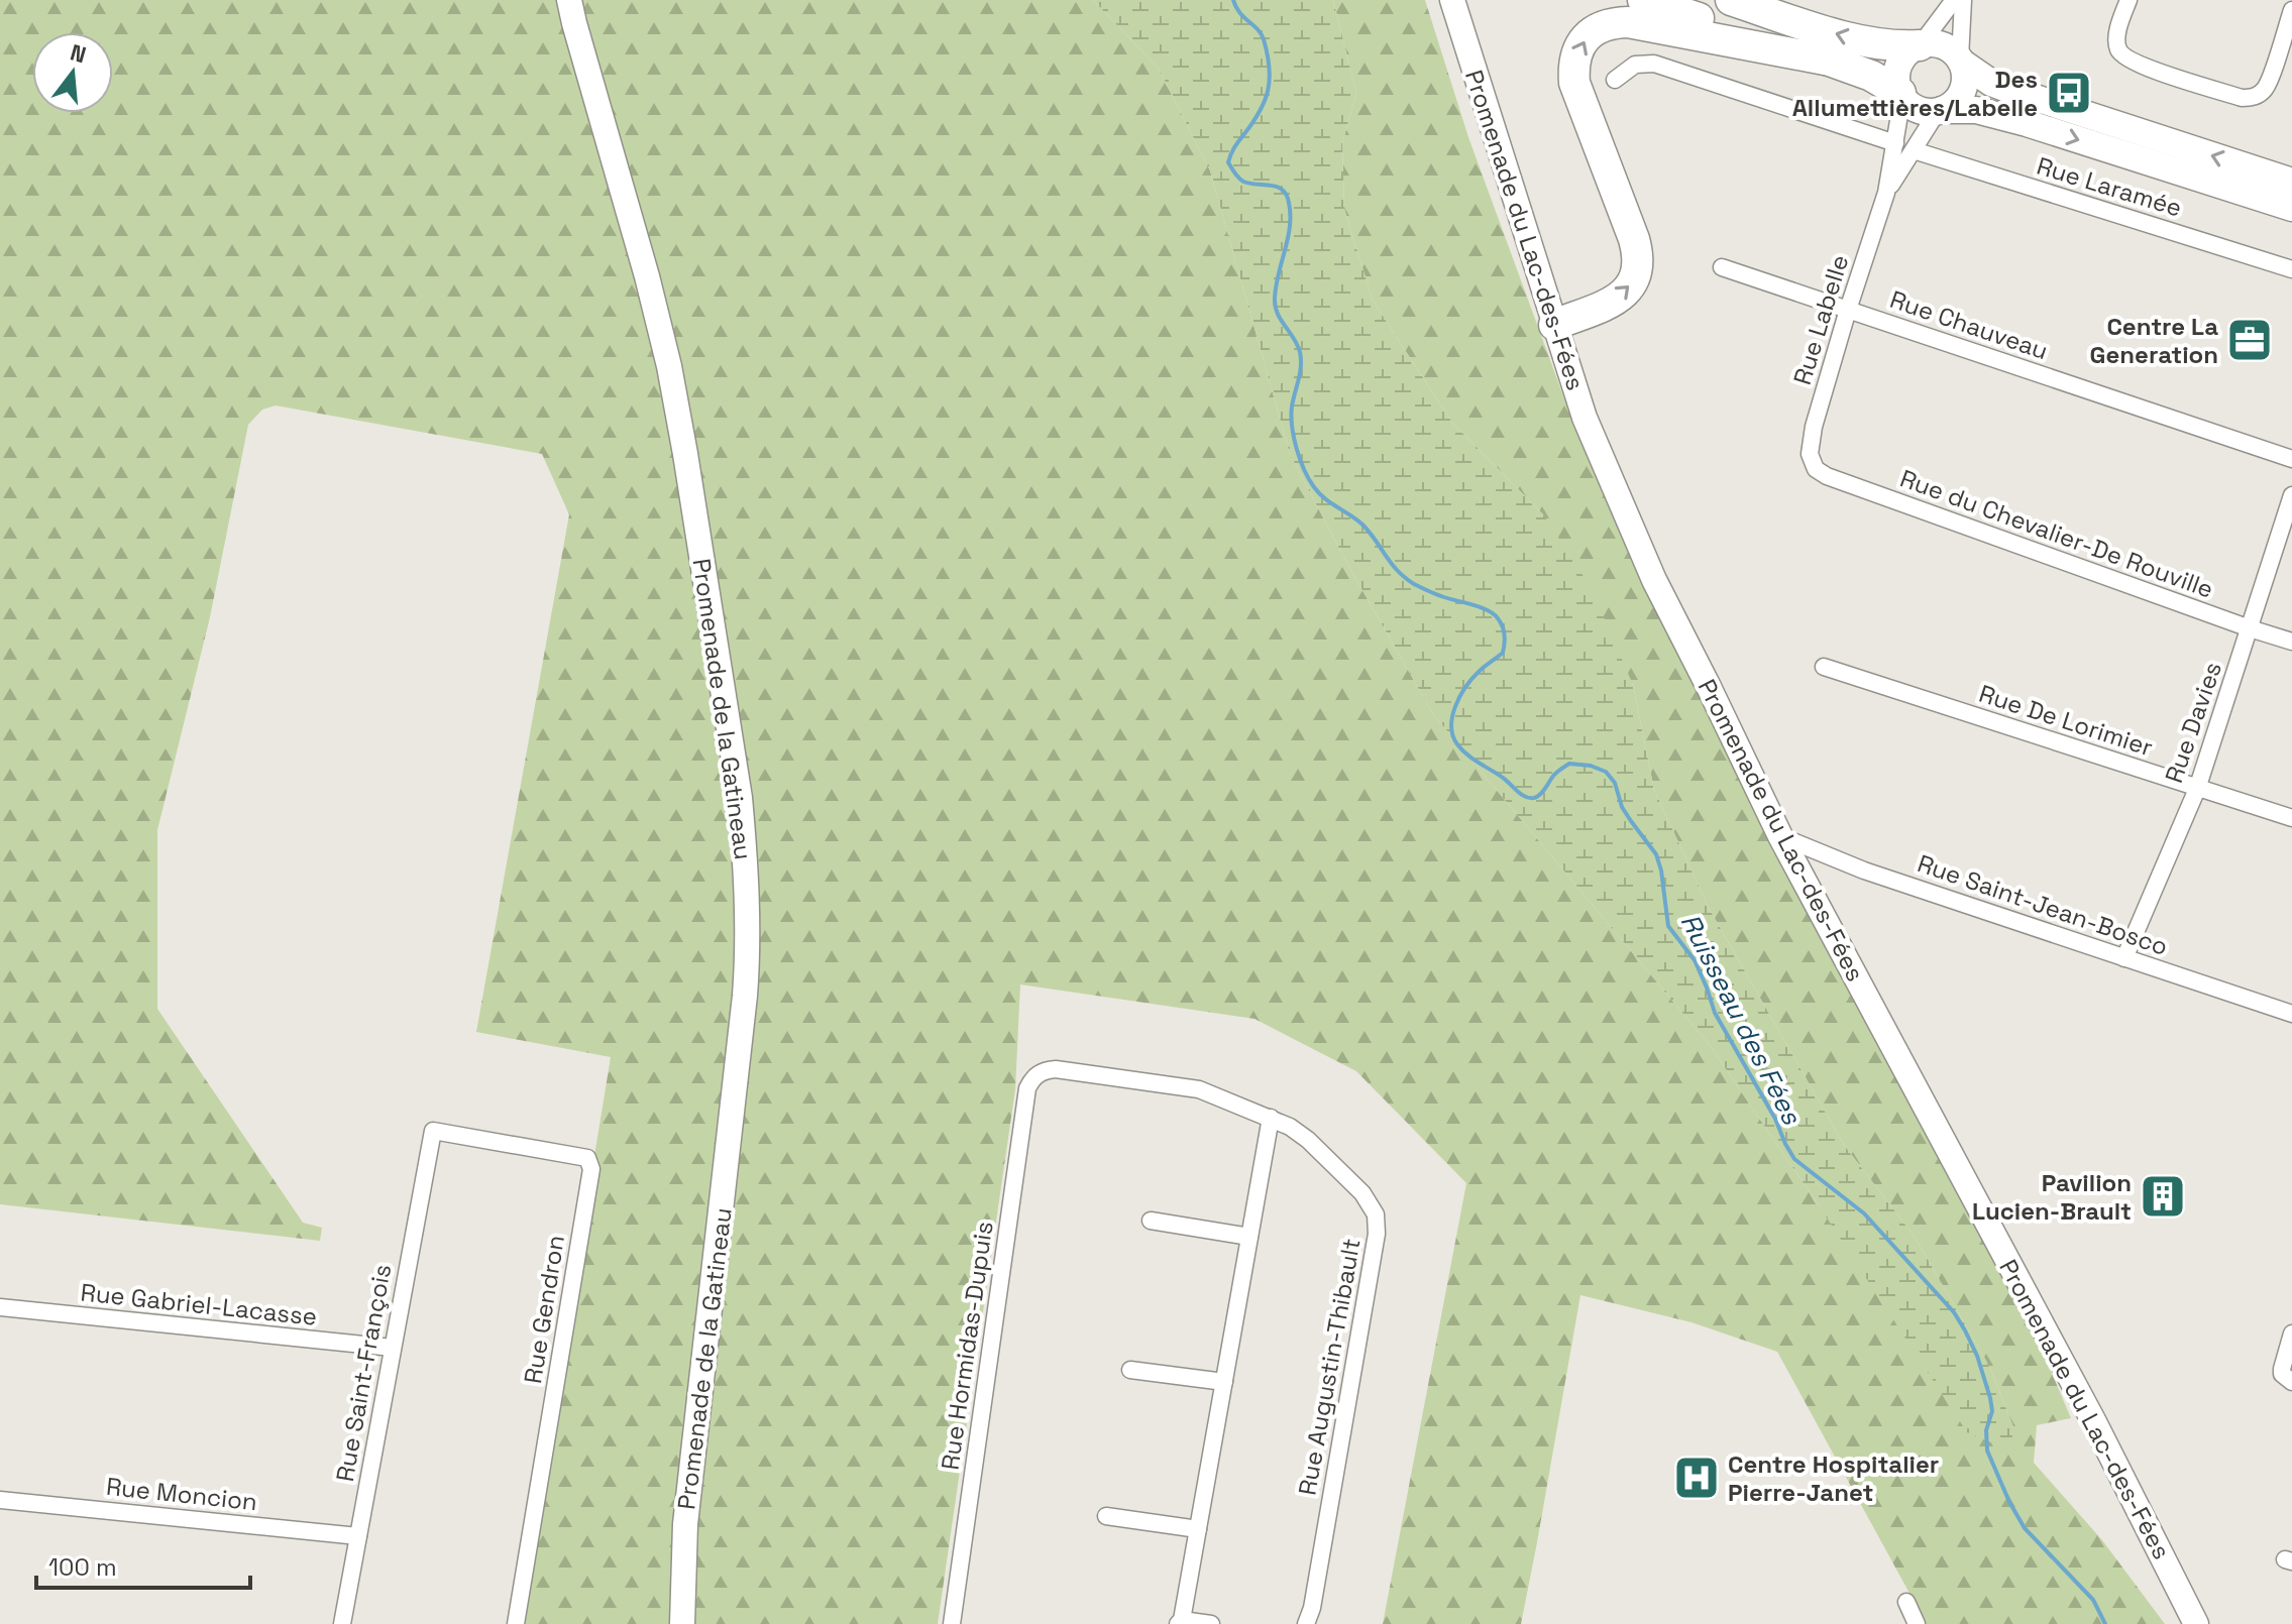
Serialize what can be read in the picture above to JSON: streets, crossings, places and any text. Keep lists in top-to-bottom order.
{
  "streets": {
    "street": [
      "Rue Laramée",
      "Promenade du Lac-des-Fées",
      "Rue Labelle",
      "Rue Chauveau",
      "Rue du Chevalier-De Rouville",
      "Promenade de la Gatineau",
      "Rue De Lorimier",
      "Rue Davies",
      "Rue Saint-Jean-Bosco",
      "Rue Gabriel-Lacasse",
      "Rue Gendron",
      "Rue Hormidas-Dupuis",
      "Rue Augustin-Thibault",
      "Rue Saint-François",
      "Rue Moncion"
    ]
  },
  "crossings": [
    ["Rue Laramée", "Rue Labelle"],
    ["Promenade du Lac-des-Fées", "Rue Saint-Jean-Bosco"],
    ["Rue Labelle", "Rue Chauveau"],
    ["Rue Labelle", "Rue du Chevalier-De Rouville"],
    ["Rue du Chevalier-De Rouville", "Rue Davies"],
    ["Rue De Lorimier", "Rue Davies"],
    ["Rue Davies", "Rue Saint-Jean-Bosco"],
    ["Rue Gabriel-Lacasse", "Rue Saint-François"],
    ["Rue Gendron", "Rue Saint-François"],
    ["Rue Hormidas-Dupuis", "Rue Augustin-Thibault"],
    ["Rue Saint-François", "Rue Moncion"]
  ],
  "water": ["Ruisseau des Fées"],
  "places": {
    "bus stop": ["Des Allumettières/Labelle"],
    "office": ["Centre La Generation"],
    "building": ["Pavilion Lucien-Brault"],
    "hospital": ["Centre Hospitalier Pierre-Janet"]
  },
  "scale_bar": "100 m",
  "north": "top"
}
